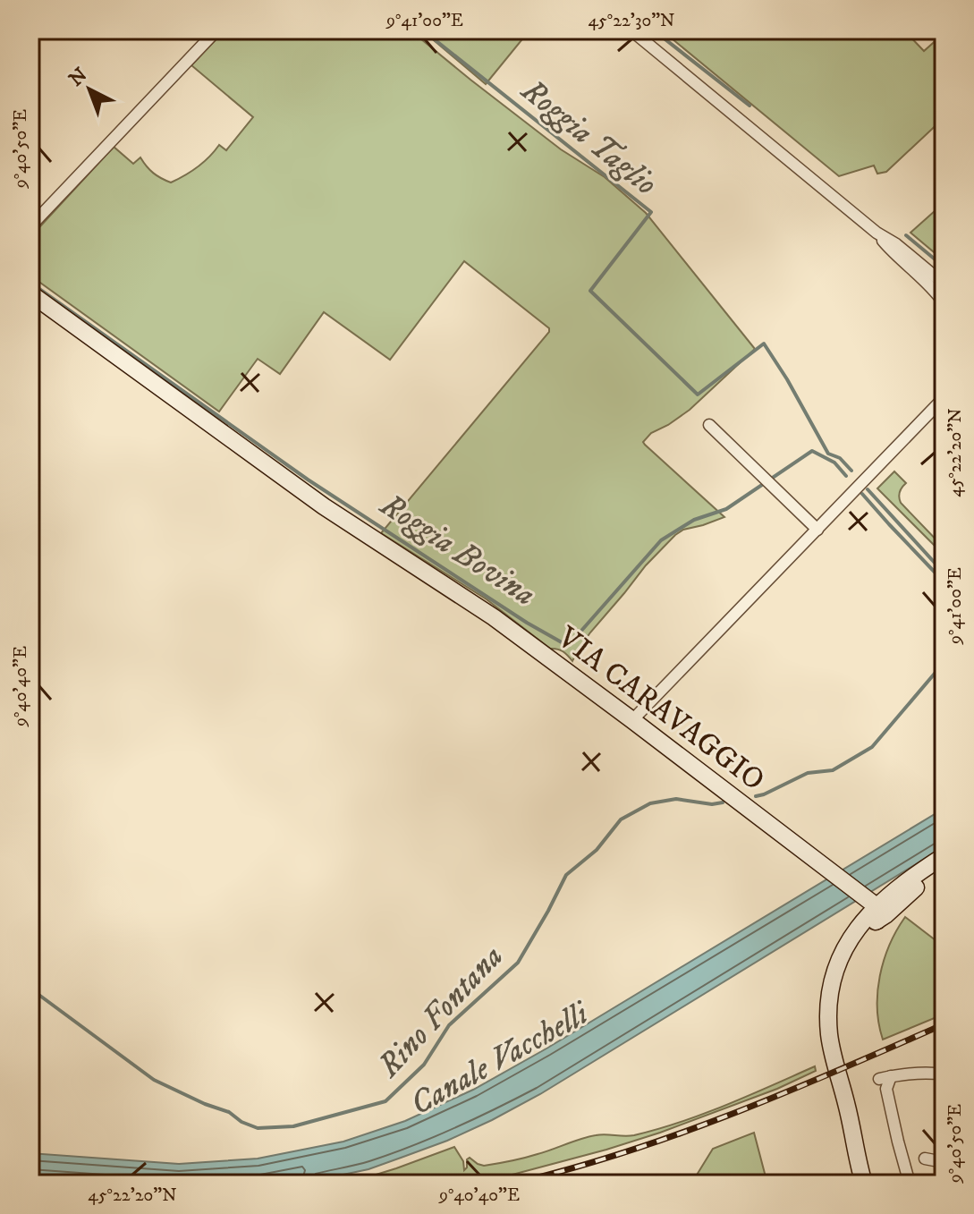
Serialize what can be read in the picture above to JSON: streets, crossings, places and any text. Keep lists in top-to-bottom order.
{
  "streets": {
    "street": ["VIA CARAVAGGIO"]
  },
  "water": [
    "Roggia Taglio",
    "Roggia Bovina",
    "Rino Fontana",
    "Canale Vacchelli"
  ],
  "north": "top left",
  "coordinates": [
    "9°41'00\"E",
    "45°22'30\"N",
    "9°40'50\"E",
    "45°22'20\"N",
    "9°40'40\"E"
  ]
}
